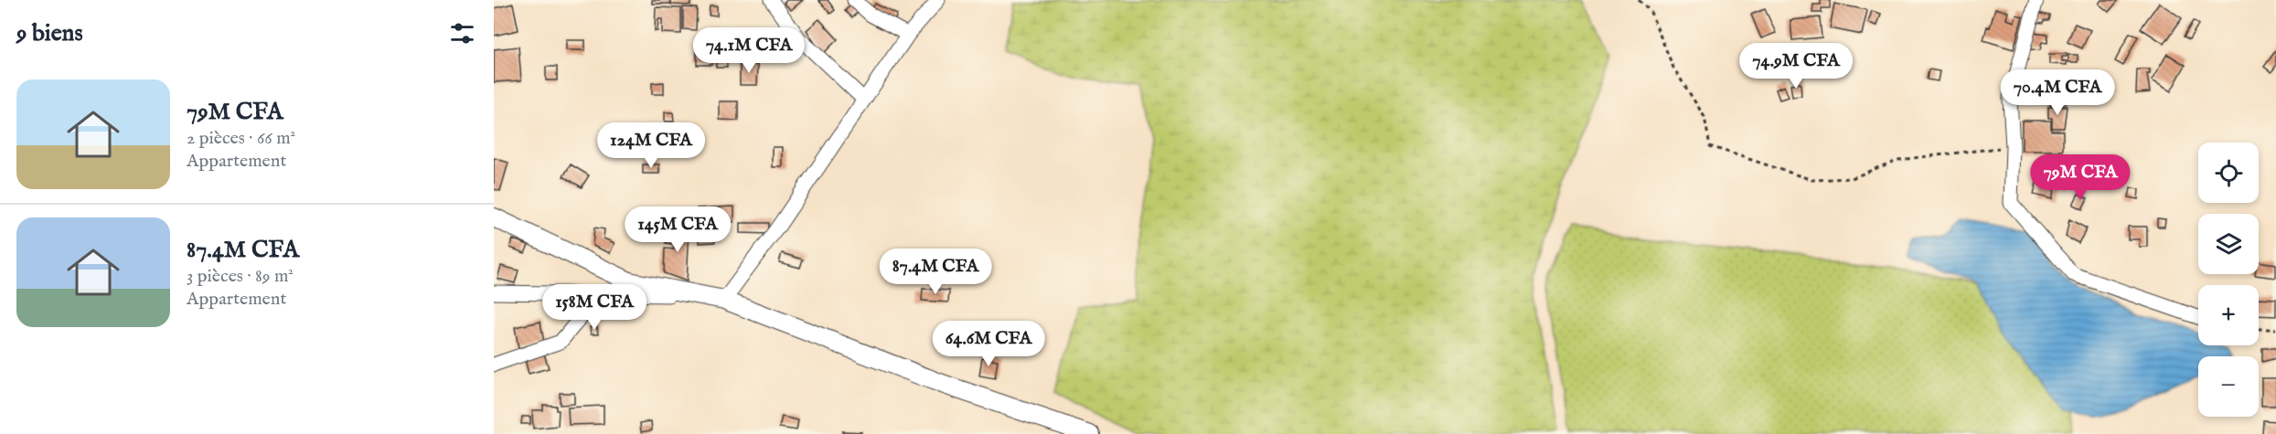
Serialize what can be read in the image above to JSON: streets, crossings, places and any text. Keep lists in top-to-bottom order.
{
  "page": {
    "heading": "9 biens",
    "price": [
      "74.1M CFA",
      "74.9M CFA",
      "70.4M CFA",
      "124M CFA",
      "79M CFA",
      "145M CFA",
      "87.4M CFA",
      "158M CFA",
      "64.6M CFA"
    ],
    "list": [
      {
        "name": "79M CFA",
        "note": "2 pièces · 66 m² · Appartement"
      },
      {
        "name": "87.4M CFA",
        "note": "3 pièces · 89 m² · Appartement"
      }
    ],
    "map_buttons": ["+", "−"]
  }
}
